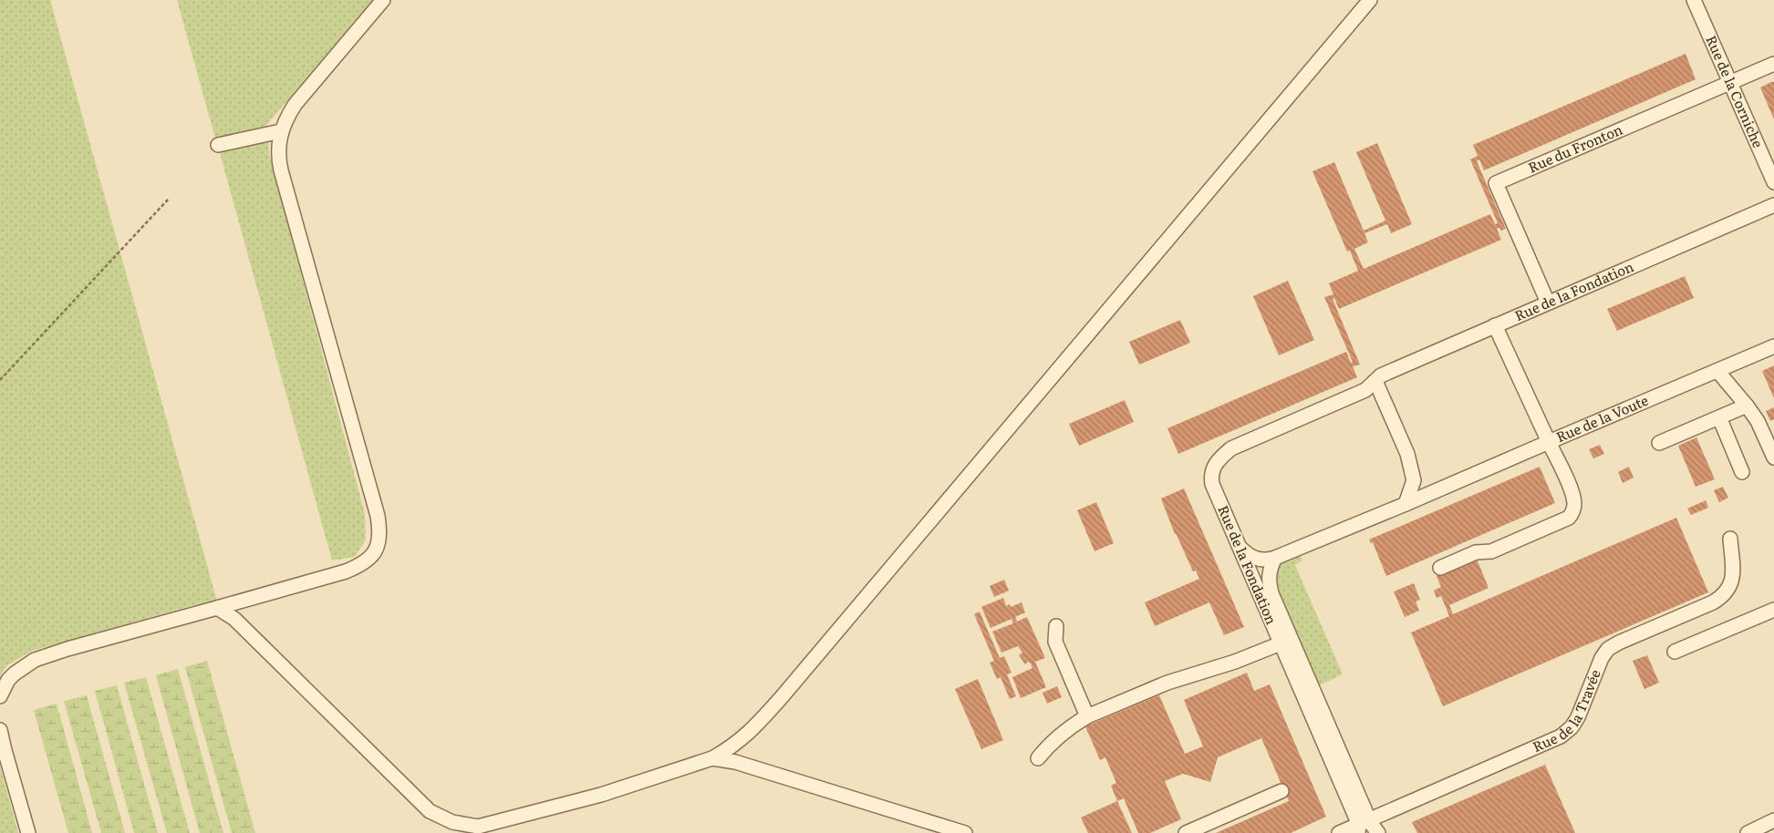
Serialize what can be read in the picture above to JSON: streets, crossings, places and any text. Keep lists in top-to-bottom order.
{
  "streets": {
    "lane": [
      "Rue de la Corniche",
      "Rue du Fronton",
      "Rue de la Fondation",
      "Rue de la Voute",
      "Rue de la Travée"
    ]
  },
  "crossings": [
    ["Rue de la Corniche", "Rue du Fronton"],
    ["Rue du Fronton", "Rue de la Fondation"],
    ["Rue de la Fondation", "Rue de la Voute"],
    ["Rue de la Fondation", "Rue de la Travée"]
  ]
}
